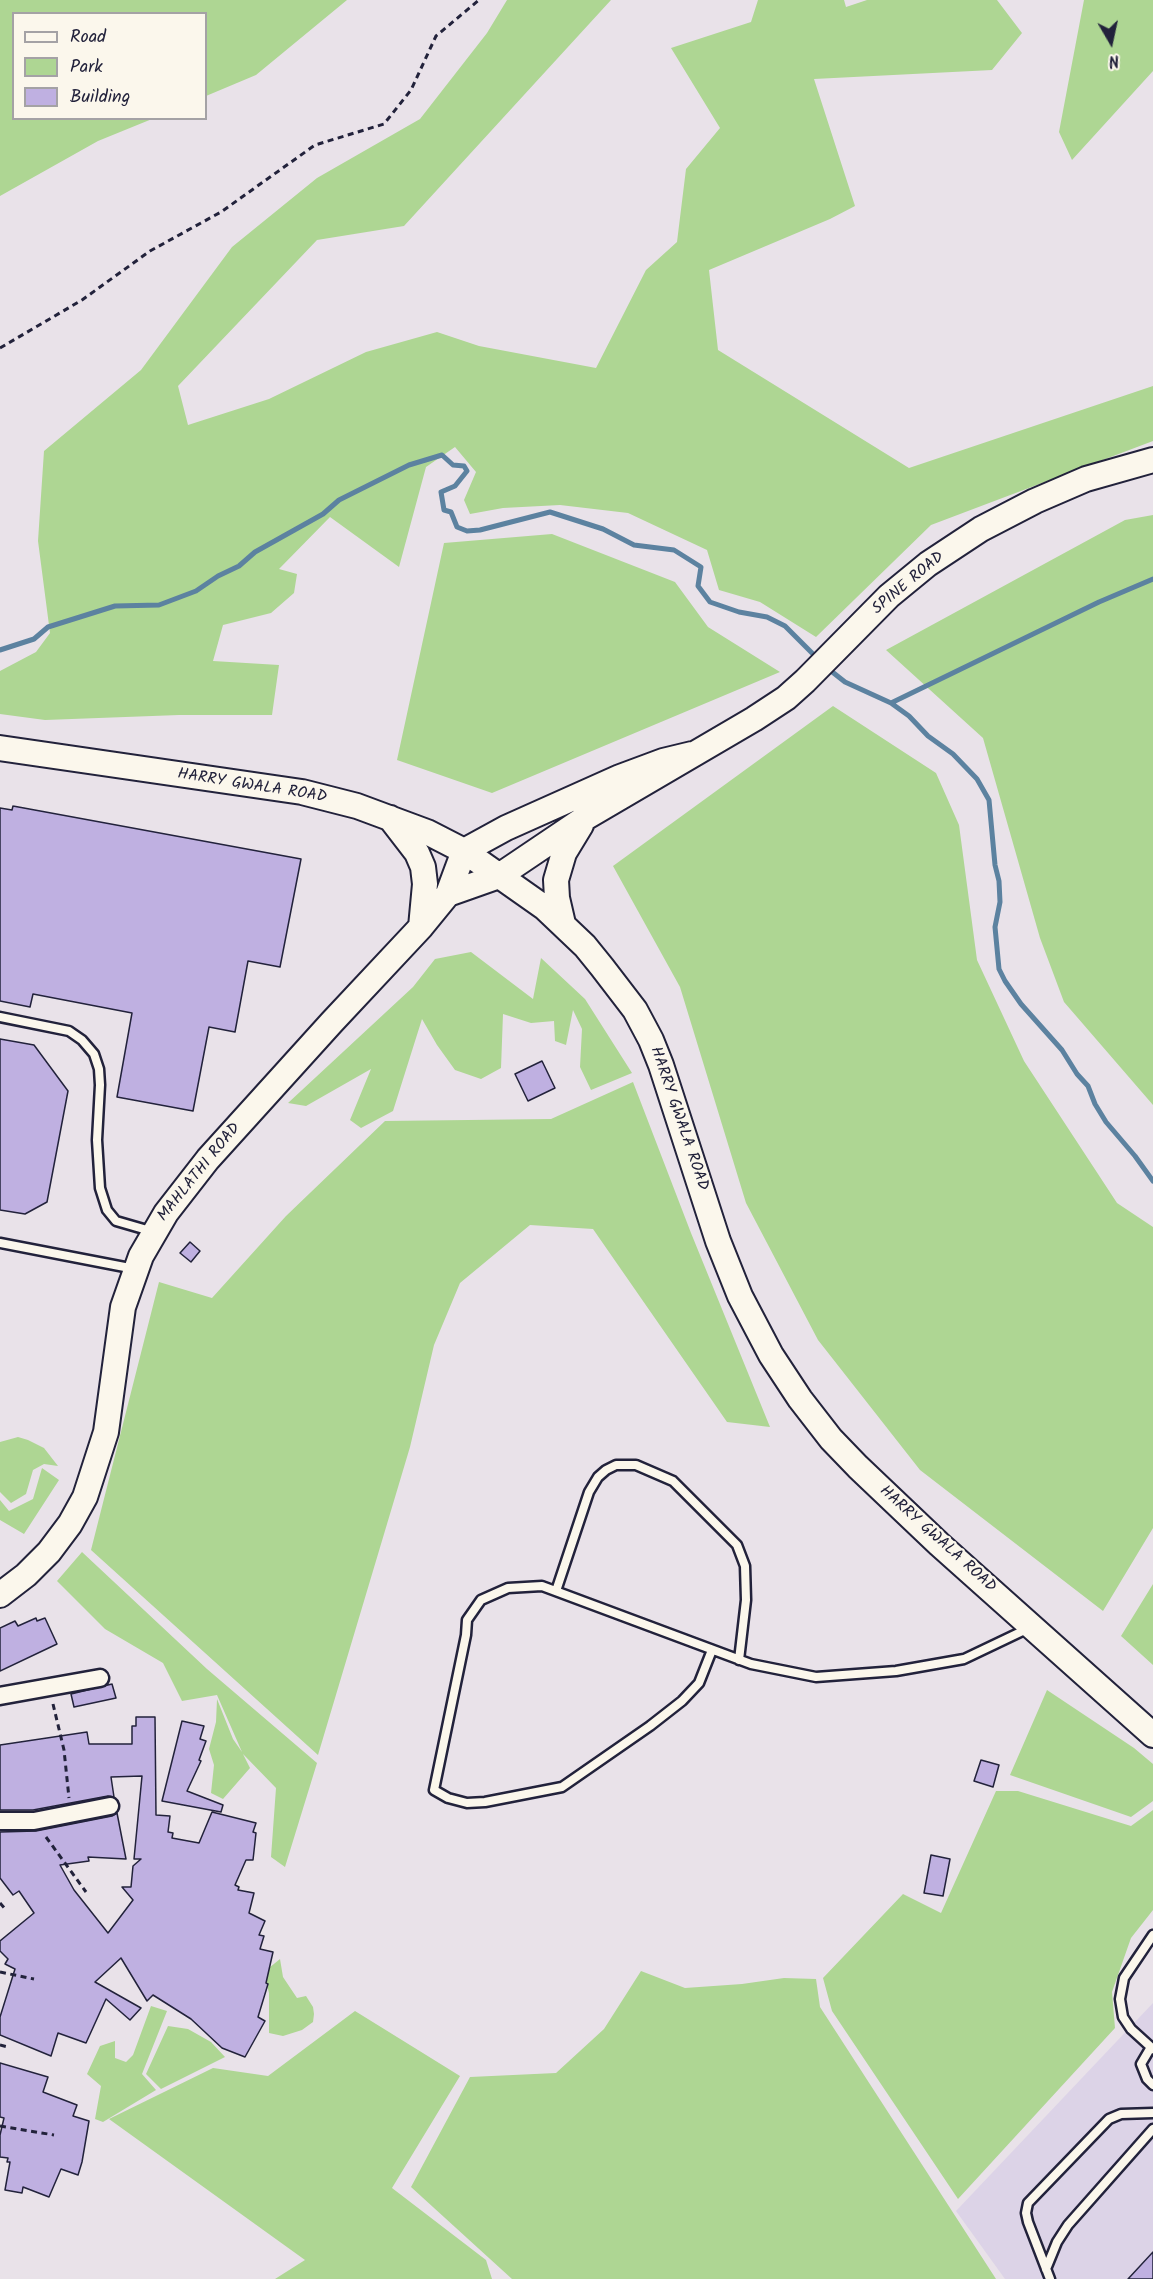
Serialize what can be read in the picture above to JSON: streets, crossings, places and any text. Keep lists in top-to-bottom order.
{
  "streets": {
    "street": ["SPINE ROAD", "HARRY GWALA ROAD", "MAHLATHI ROAD"]
  },
  "crossings": [
    ["SPINE ROAD", "HARRY GWALA ROAD"],
    ["SPINE ROAD", "MAHLATHI ROAD"],
    ["HARRY GWALA ROAD", "MAHLATHI ROAD"]
  ],
  "legend": ["Road", "Park", "Building"],
  "north": "bottom"
}
